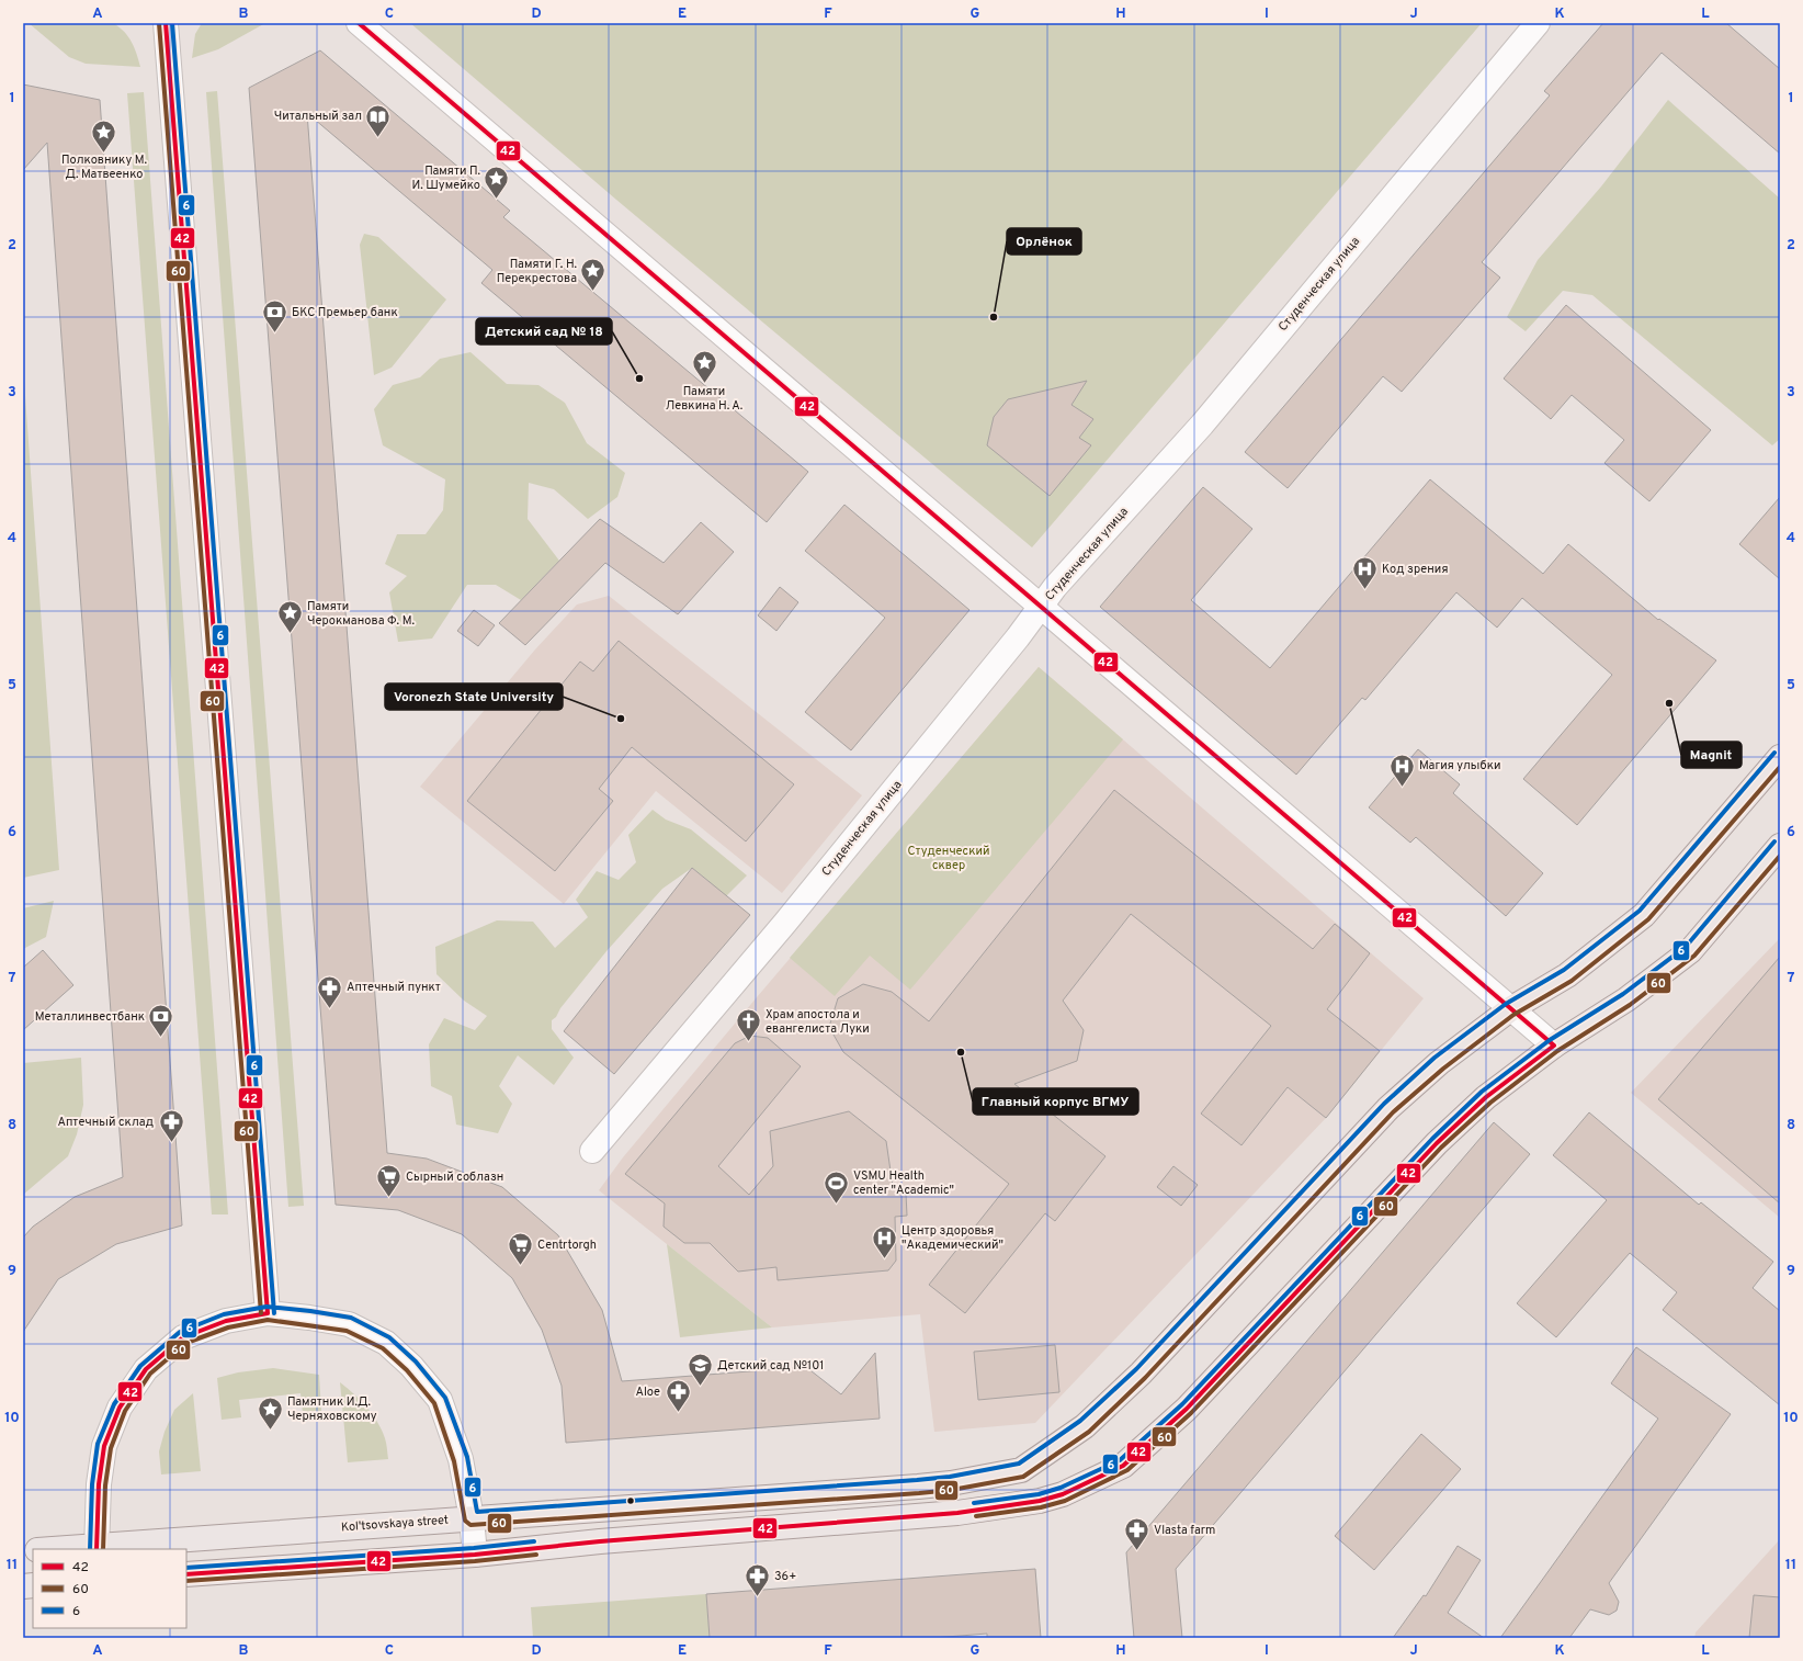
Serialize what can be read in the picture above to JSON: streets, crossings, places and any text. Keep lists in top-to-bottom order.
{
  "streets": {
    "main road": ["Kol'tsovskaya street"],
    "street": ["Студенческая улица"]
  },
  "parks": ["Студенческий сквер"],
  "places": {
    "library": ["Читальный зал"],
    "place": [
      "Полковнику М. Д. Матвеенко",
      "Памяти П. И. Шумейко",
      "Памяти Г. Н. Перекрестова",
      "Памяти Левкина Н. А.",
      "Памяти Черокманова Ф. М.",
      "Памятник И.Д. Черняховскому"
    ],
    "other": [
      "Орлёнок",
      "Детский сад № 18",
      "Magnit",
      "Voronezh State University",
      "Главный корпус ВГМУ"
    ],
    "bank": ["БКС Премьер банк", "Металлинвестбанк"],
    "hospital": ["Код зрения", "Магия улыбки", "Центр здоровья \"Академический\""],
    "pharmacy": [
      "Аптечный пункт",
      "Аптечный склад",
      "Aloe",
      "Vlasta farm",
      "36+"
    ],
    "church": ["Храм апостола и евангелиста Луки"],
    "supermarket": ["Сырный соблазн", "Centrtorgh"],
    "sports": ["VSMU Health center \"Academic\""],
    "school or university": ["Детский сад №101"]
  },
  "lines": ["transit line 42", "transit line 60", "transit line 6"],
  "legend": ["42", "60", "6"],
  "grid": {
    "columns": [
      "A",
      "B",
      "C",
      "D",
      "E",
      "F",
      "G",
      "H",
      "I",
      "J",
      "K",
      "L"
    ],
    "rows": [
      "1",
      "2",
      "3",
      "4",
      "5",
      "6",
      "7",
      "8",
      "9",
      "10",
      "11"
    ]
  }
}
